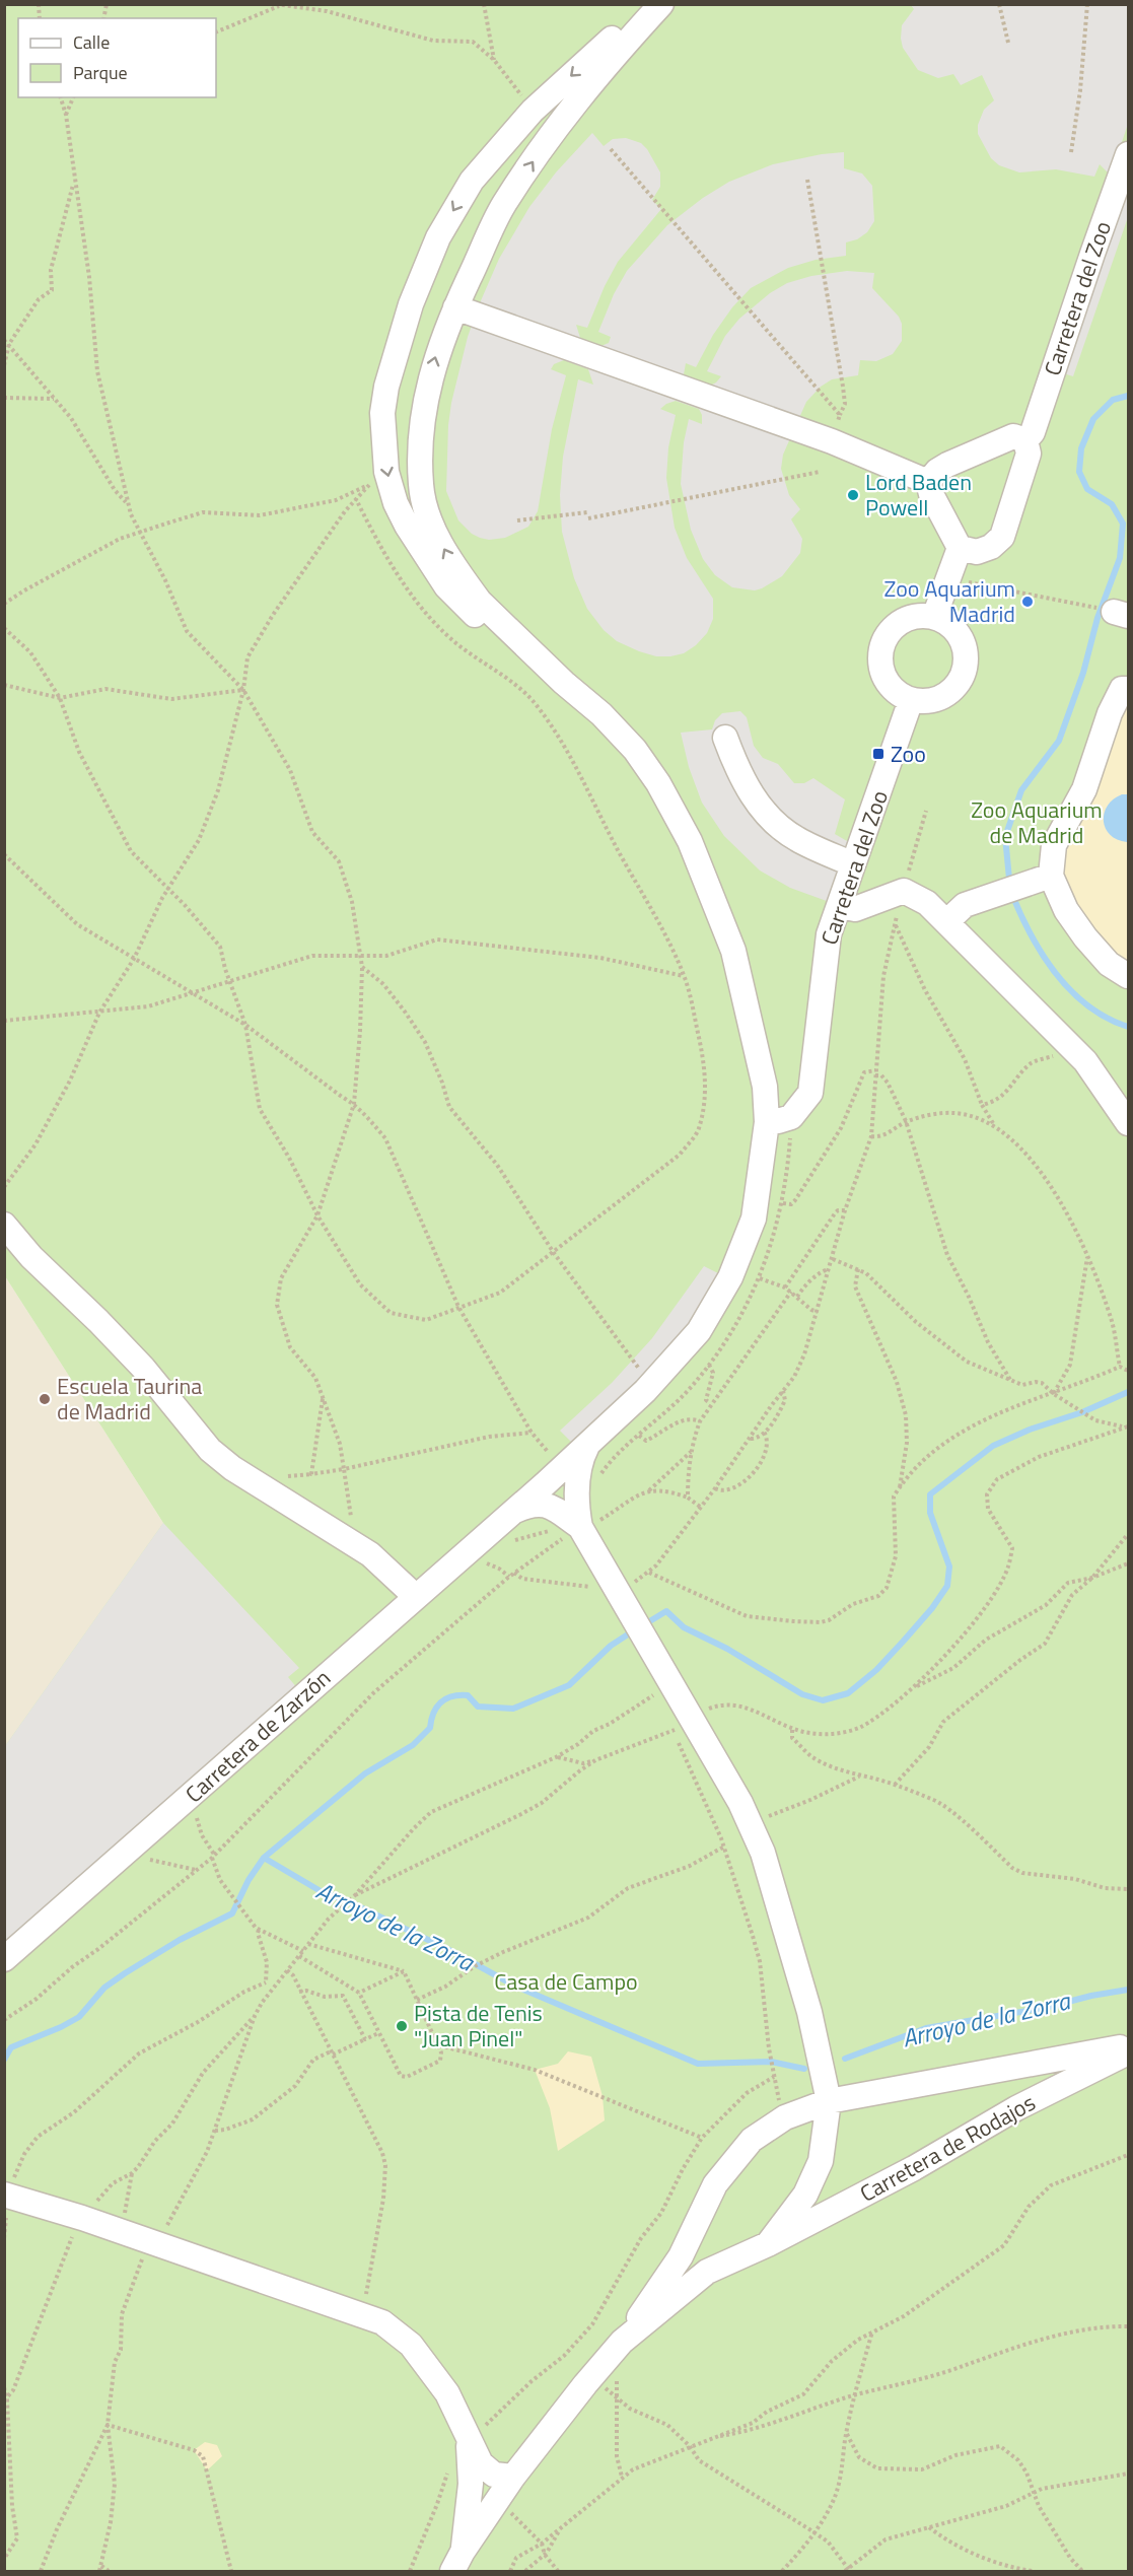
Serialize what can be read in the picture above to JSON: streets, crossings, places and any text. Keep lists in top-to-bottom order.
{
  "streets": {
    "street": ["Carretera del Zoo", "Carretera de Zarzón", "Carretera de Rodajos"]
  },
  "crossings": [
    ["Carretera del Zoo", "Carretera de Zarzón"]
  ],
  "water": ["Arroyo de la Zorra"],
  "parks": ["Zoo Aquarium de Madrid", "Casa de Campo"],
  "places": {
    "other": [
      "Lord Baden Powell",
      "Zoo Aquarium Madrid",
      "Escuela Taurina de Madrid",
      "Pista de Tenis \"Juan Pinel\""
    ],
    "transit": ["Zoo"]
  },
  "legend": ["Calle", "Parque"]
}
